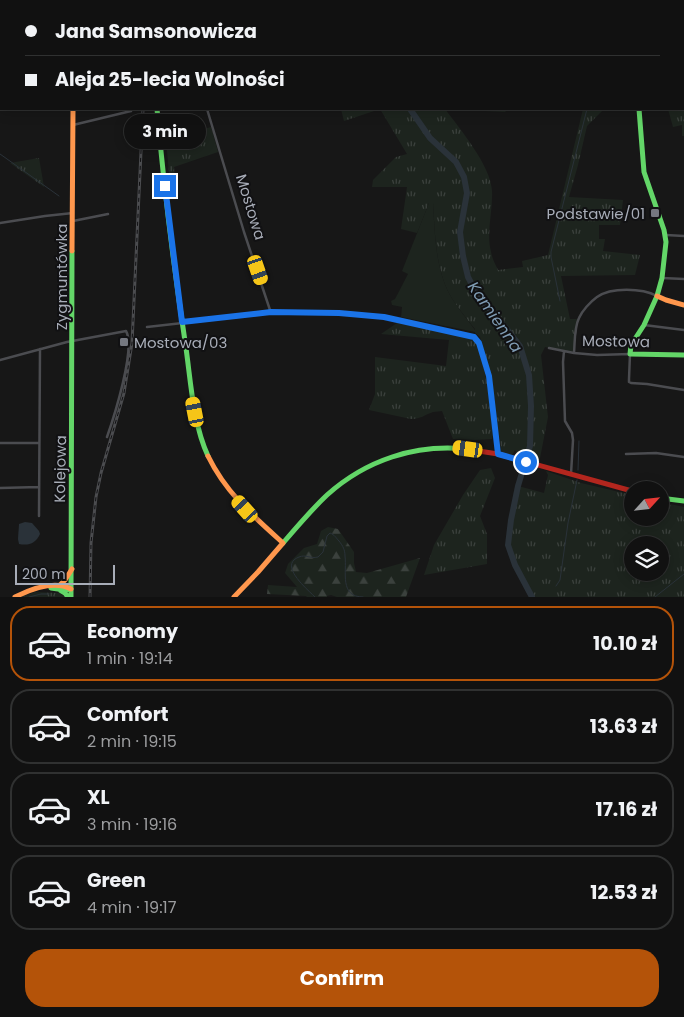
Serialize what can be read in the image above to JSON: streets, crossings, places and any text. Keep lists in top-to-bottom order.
{
  "streets": {
    "main road": ["Mostowa", "Zygmuntówka", "Kolejowa"]
  },
  "crossings": [
    ["Zygmuntówka", "Kolejowa"]
  ],
  "water": ["Kamienna"],
  "places": {
    "transit": ["Podstawie/01", "Mostowa/03"]
  },
  "scale_bar": "200 m",
  "north": "top right",
  "page": {
    "banner": ["Jana Samsonowicza", "Aleja 25-lecia Wolności"],
    "bubble": "3 min",
    "scale": "200 m",
    "list": [
      {
        "name": "Economy",
        "note": "1 min · 19:14",
        "value": "10.10 zł"
      },
      {
        "name": "Comfort",
        "note": "2 min · 19:15",
        "value": "13.63 zł"
      },
      {
        "name": "XL",
        "note": "3 min · 19:16",
        "value": "17.16 zł"
      },
      {
        "name": "Green",
        "note": "4 min · 19:17",
        "value": "12.53 zł"
      }
    ],
    "buttons": "Confirm"
  }
}
